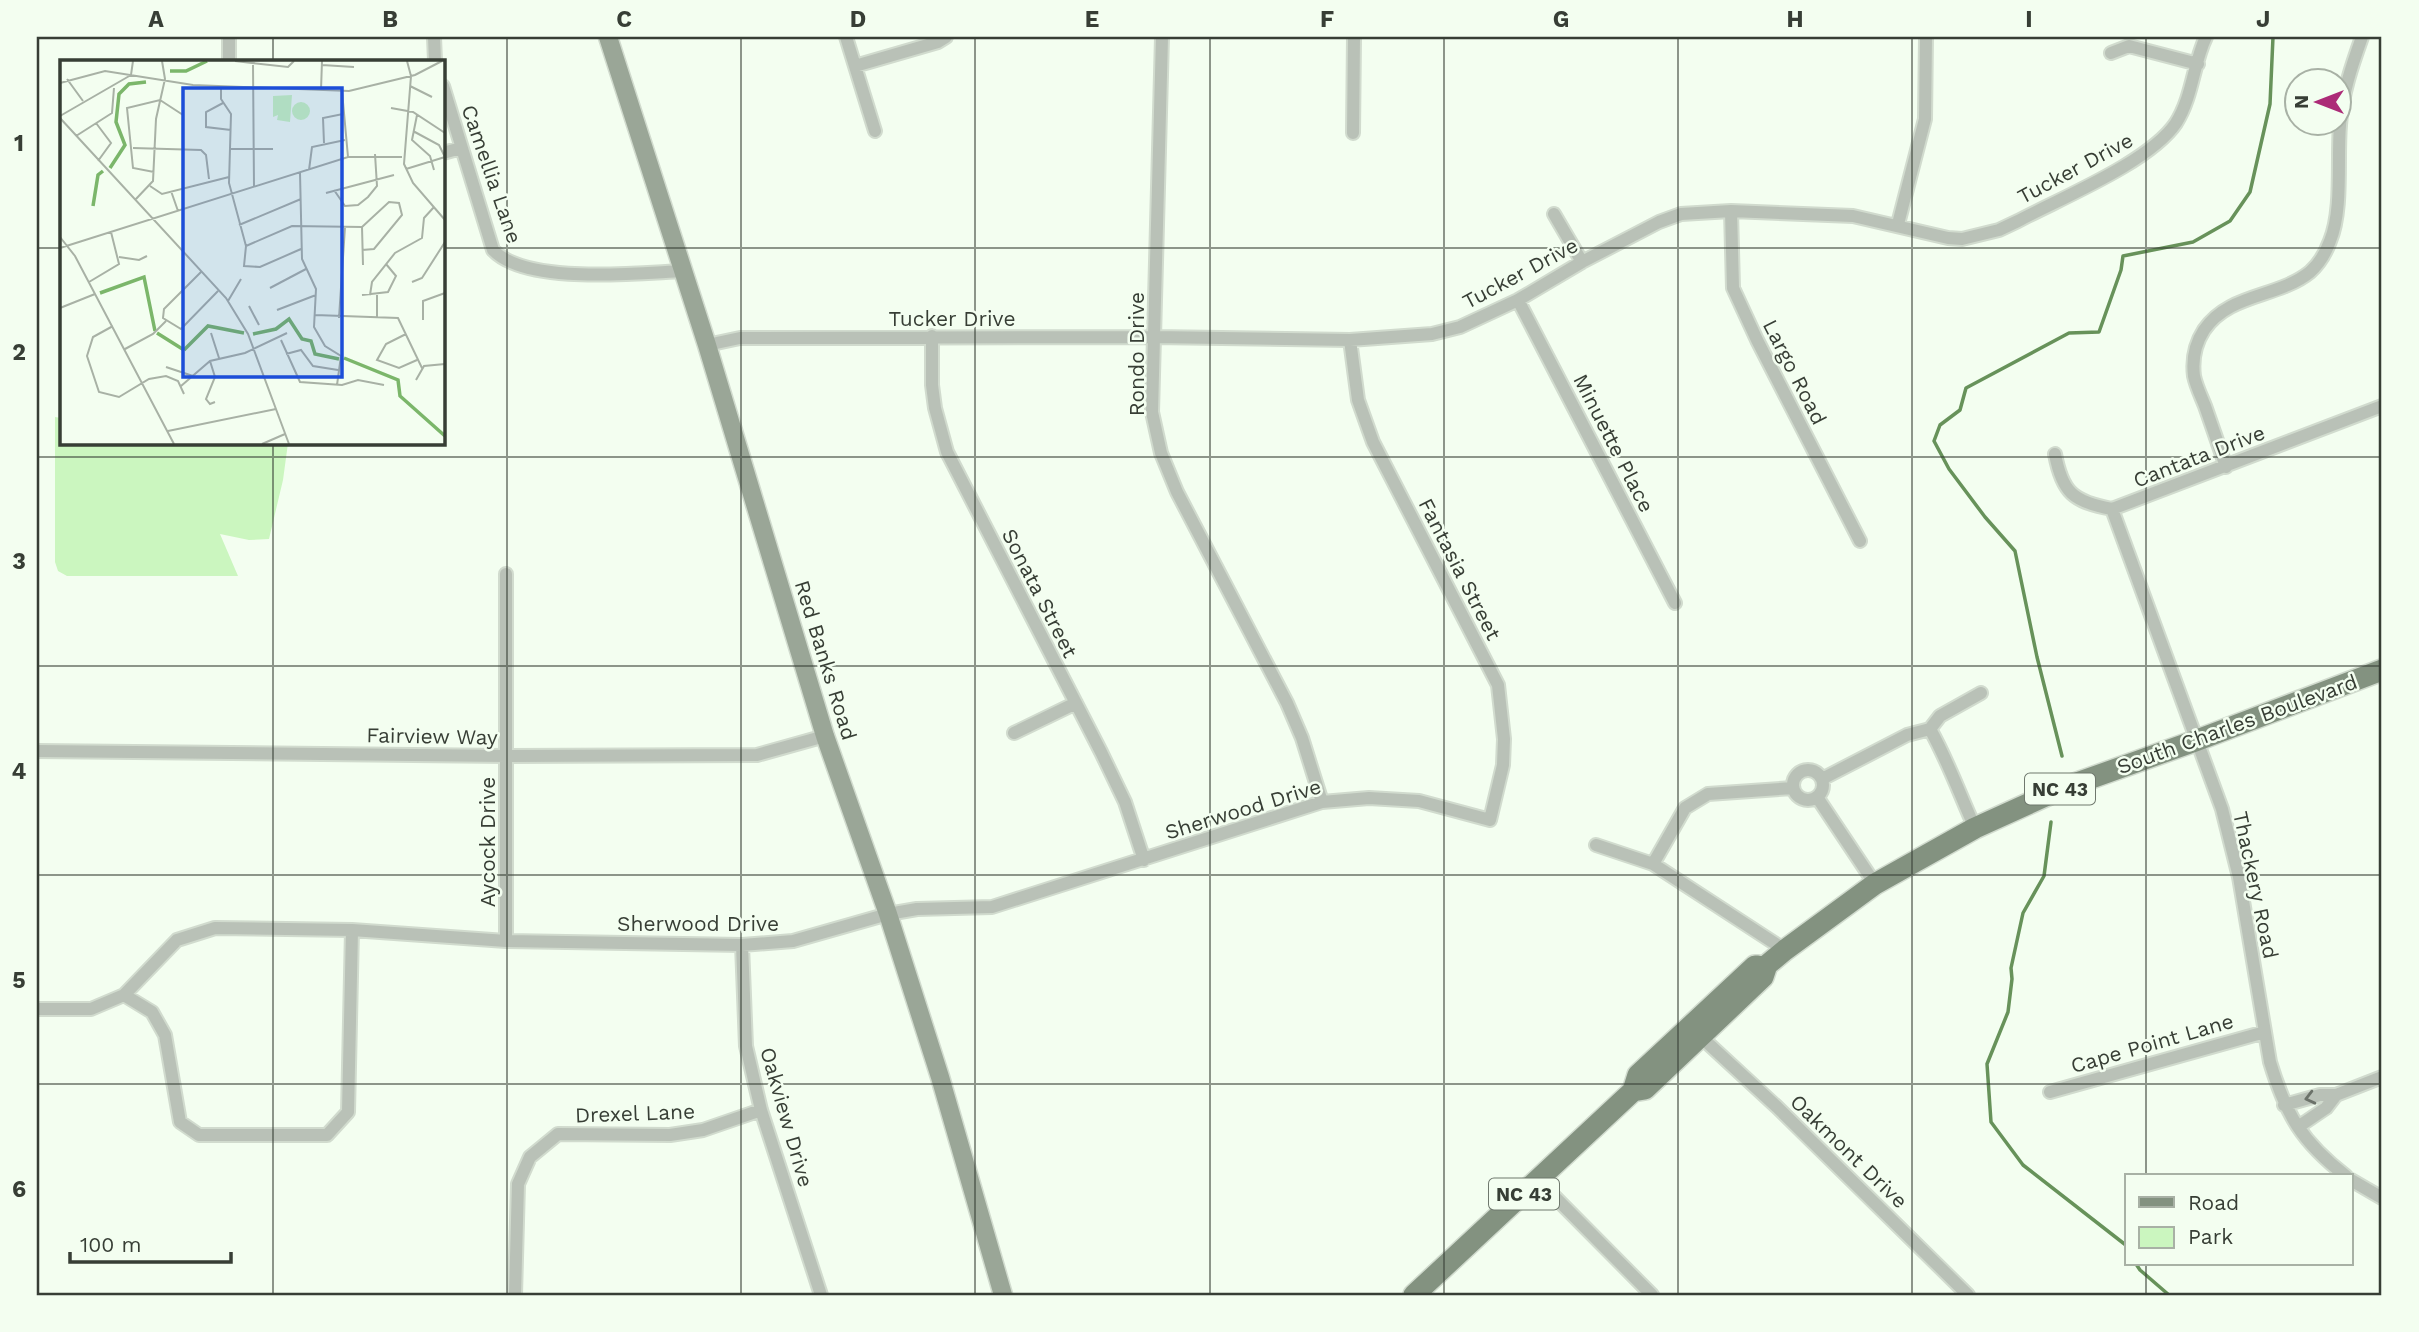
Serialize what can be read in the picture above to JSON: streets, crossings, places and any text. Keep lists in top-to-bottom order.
{
  "streets": {
    "main road": ["South Charles Boulevard", "NC 43"],
    "street": [
      "Tucker Drive",
      "Camellia Lane",
      "Rondo Drive",
      "Largo Road",
      "Minuette Place",
      "Cantata Drive",
      "Fantasia Street",
      "Sonata Street",
      "Red Banks Road",
      "Fairview Way",
      "Sherwood Drive",
      "Aycock Drive",
      "Thackery Road",
      "Cape Point Lane",
      "Drexel Lane",
      "Oakview Drive",
      "Oakmont Drive"
    ]
  },
  "crossings": [
    ["Tucker Drive", "Rondo Drive"],
    ["Tucker Drive", "Largo Road"],
    ["Tucker Drive", "Minuette Place"],
    ["Tucker Drive", "Fantasia Street"],
    ["Tucker Drive", "Sonata Street"],
    ["Tucker Drive", "Red Banks Road"],
    ["Camellia Lane", "Red Banks Road"],
    ["Rondo Drive", "Sherwood Drive"],
    ["Cantata Drive", "Thackery Road"],
    ["Fantasia Street", "Sherwood Drive"],
    ["Sonata Street", "Sherwood Drive"],
    ["Red Banks Road", "Fairview Way"],
    ["Red Banks Road", "Sherwood Drive"],
    ["South Charles Boulevard", "Thackery Road"],
    ["South Charles Boulevard", "Oakmont Drive"],
    ["Fairview Way", "Aycock Drive"],
    ["Sherwood Drive", "Aycock Drive"],
    ["Sherwood Drive", "Oakview Drive"],
    ["Thackery Road", "Cape Point Lane"],
    ["Drexel Lane", "Oakview Drive"]
  ],
  "legend": ["Road", "Park"],
  "scale_bar": "100 m",
  "north": "left",
  "grid": {
    "columns": [
      "A",
      "B",
      "C",
      "D",
      "E",
      "F",
      "G",
      "H",
      "I",
      "J"
    ],
    "rows": [
      "1",
      "2",
      "3",
      "4",
      "5",
      "6"
    ]
  }
}
